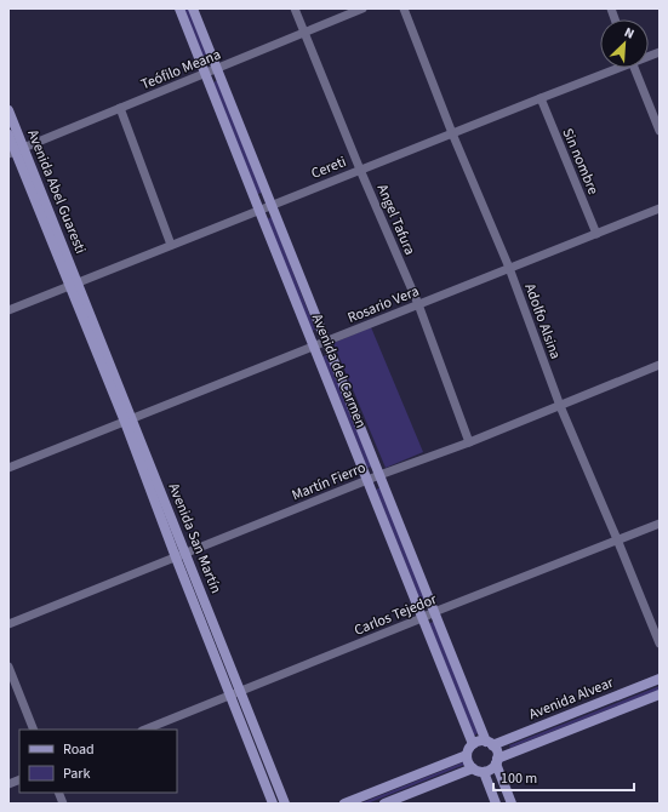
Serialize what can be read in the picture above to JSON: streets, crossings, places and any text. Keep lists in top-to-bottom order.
{
  "streets": {
    "main road": [
      "Avenida Abel Guaresti",
      "Avenida del Carmen",
      "Avenida San Martín",
      "Avenida Alvear"
    ],
    "street": [
      "Teófilo Meana",
      "Sin nombre",
      "Cereti",
      "Angel Tafura",
      "Rosario Vera",
      "Adolfo Alsina",
      "Martín Fierro",
      "Carlos Tejedor"
    ]
  },
  "crossings": [
    ["Teófilo Meana", "Avenida Abel Guaresti"],
    ["Teófilo Meana", "Angel Tafura"],
    ["Teófilo Meana", "Avenida del Carmen"],
    ["Sin nombre", "Cereti"],
    ["Sin nombre", "Rosario Vera"],
    ["Cereti", "Avenida Abel Guaresti"],
    ["Cereti", "Angel Tafura"],
    ["Cereti", "Adolfo Alsina"],
    ["Cereti", "Avenida del Carmen"],
    ["Cereti", "Avenida San Martín"],
    ["Avenida Abel Guaresti", "Avenida San Martín"],
    ["Angel Tafura", "Rosario Vera"],
    ["Angel Tafura", "Martín Fierro"],
    ["Rosario Vera", "Adolfo Alsina"],
    ["Rosario Vera", "Avenida del Carmen"],
    ["Rosario Vera", "Avenida San Martín"],
    ["Adolfo Alsina", "Martín Fierro"],
    ["Adolfo Alsina", "Carlos Tejedor"],
    ["Avenida del Carmen", "Martín Fierro"],
    ["Avenida del Carmen", "Carlos Tejedor"],
    ["Avenida del Carmen", "Avenida Alvear"],
    ["Martín Fierro", "Avenida San Martín"],
    ["Avenida San Martín", "Carlos Tejedor"]
  ],
  "legend": ["Road", "Park"],
  "scale_bar": "100 m",
  "north": "top right"
}
